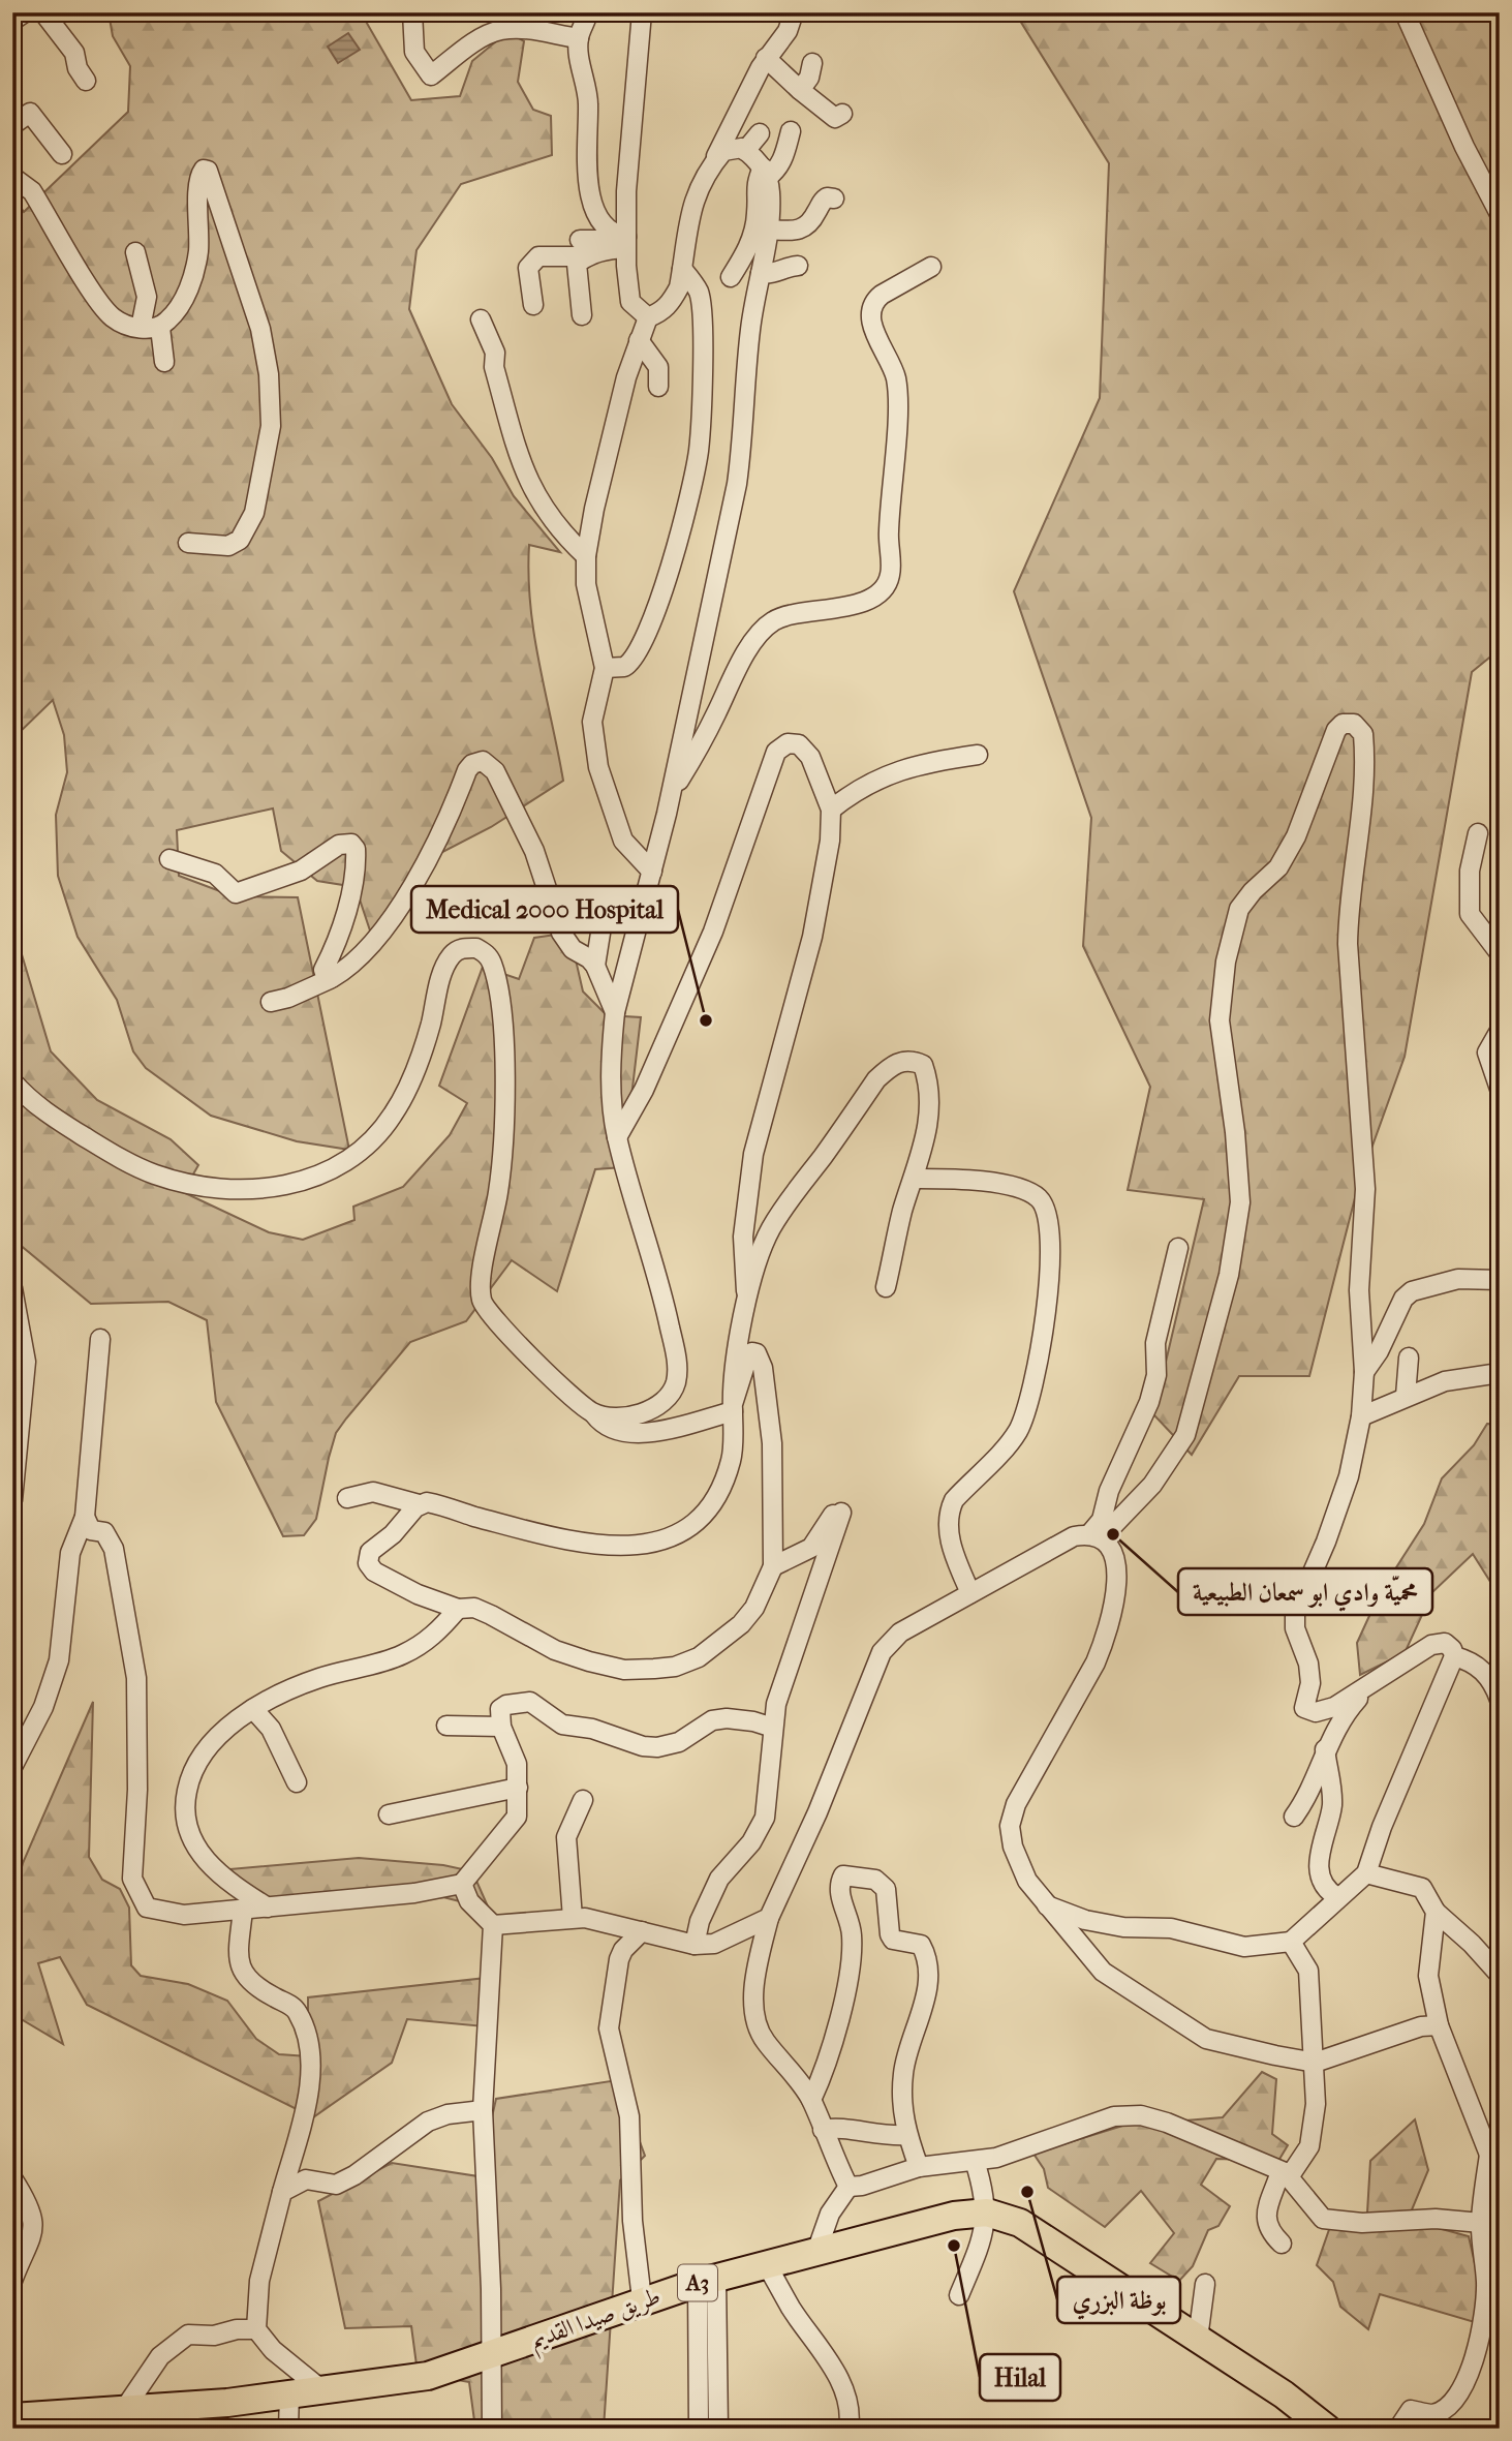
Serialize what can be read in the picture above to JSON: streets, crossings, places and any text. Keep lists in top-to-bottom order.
{
  "streets": {
    "highway": ["A3", "طريق صيدا القديم"]
  },
  "places": [
    "Medical 2000 Hospital",
    "محميّة وادي ابو سمعان الطبيعية",
    "بوظة البزري",
    "Hilal"
  ]
}
